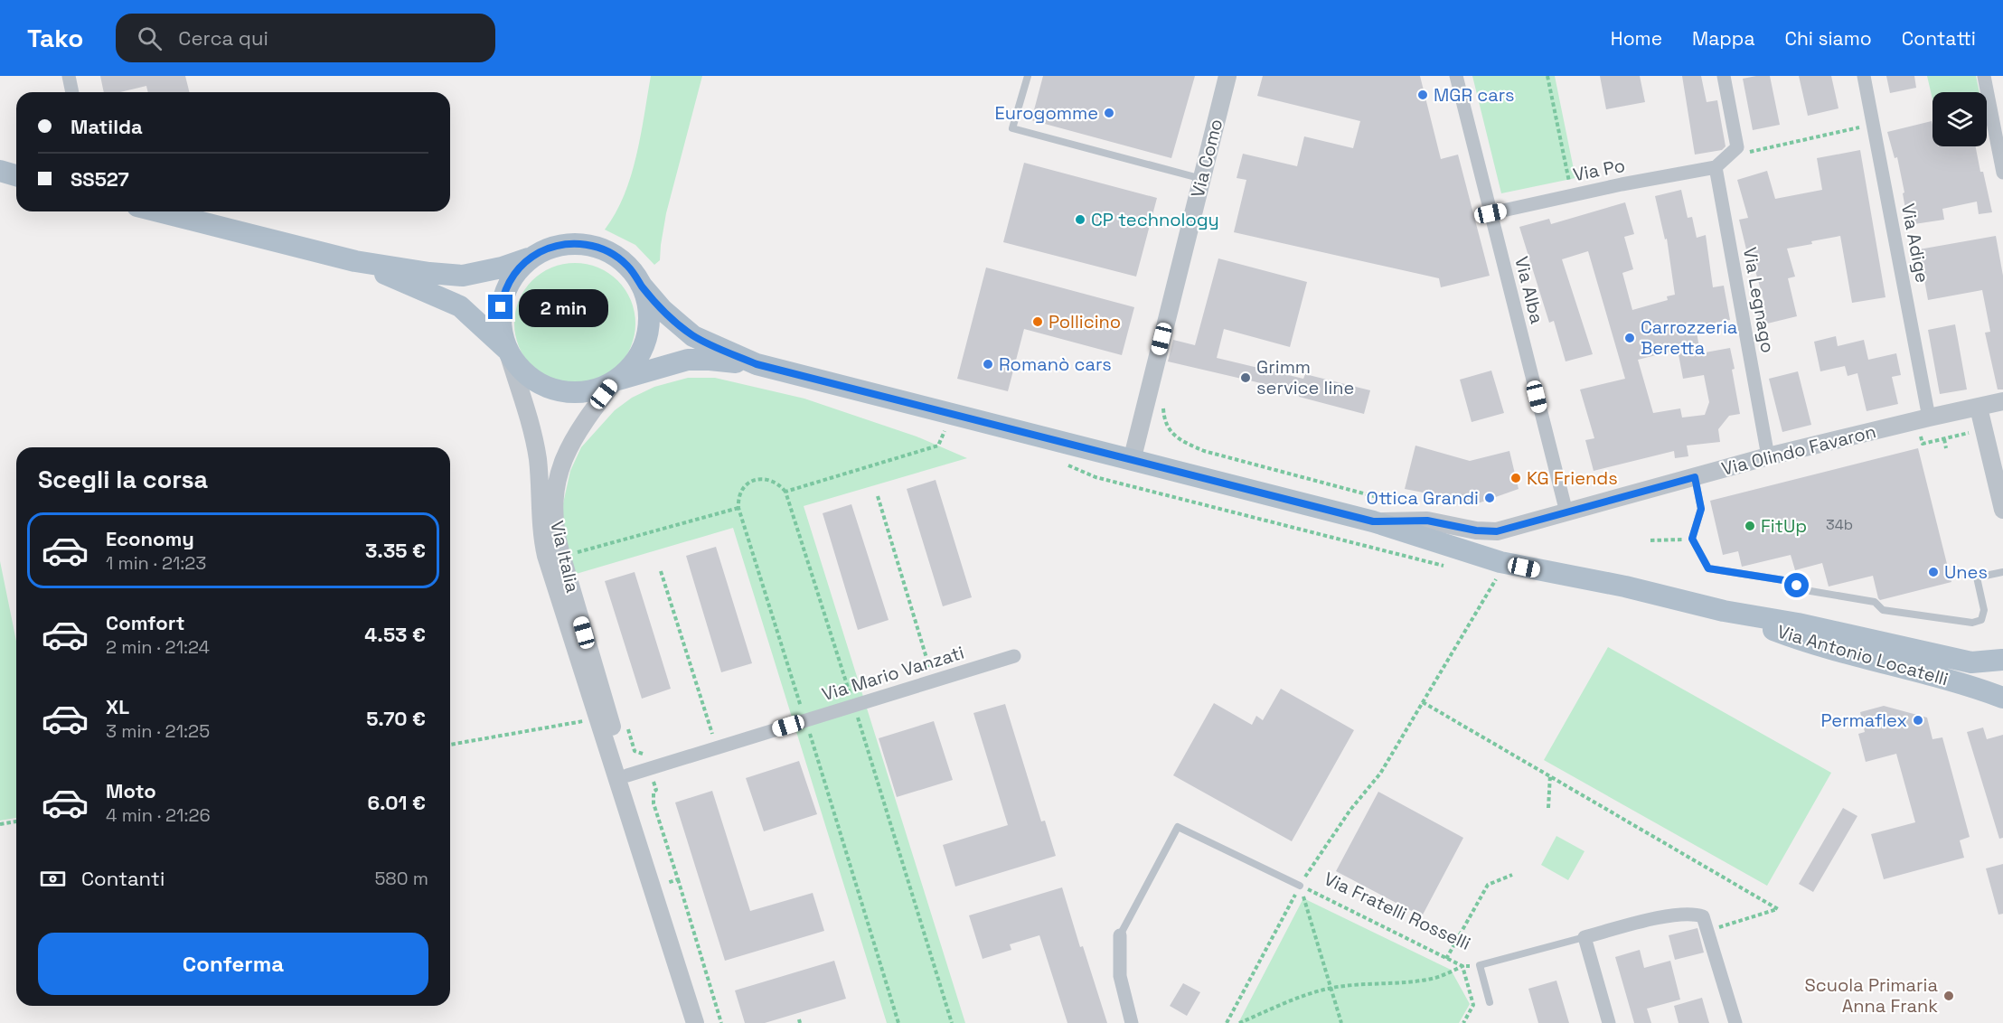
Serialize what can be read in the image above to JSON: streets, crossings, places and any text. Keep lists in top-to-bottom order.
{
  "streets": {
    "main road": ["Via Antonio Locatelli"],
    "street": [
      "Via Como",
      "Via Po",
      "Via Adige",
      "Via Alba",
      "Via Legnago",
      "Via Olindo Favaron",
      "Via Italia",
      "Via Mario Vanzati"
    ],
    "lane": ["Via Fratelli Rosselli"]
  },
  "crossings": [
    ["Via Como", "Via Antonio Locatelli"],
    ["Via Po", "Via Alba"],
    ["Via Po", "Via Legnago"],
    ["Via Adige", "Via Olindo Favaron"],
    ["Via Alba", "Via Olindo Favaron"],
    ["Via Legnago", "Via Olindo Favaron"],
    ["Via Olindo Favaron", "Via Antonio Locatelli"],
    ["Via Italia", "Via Antonio Locatelli"],
    ["Via Italia", "Via Mario Vanzati"]
  ],
  "places": [
    "MGR cars",
    "Eurogomme",
    "CP technology",
    "Pollicino",
    "Carrozzeria Beretta",
    "Romanò cars",
    "Grimm service line",
    "KG Friends",
    "Ottica Grandi",
    "FitUp",
    "Unes",
    "Permaflex",
    "Scuola Primaria Anna Frank"
  ],
  "house_numbers": ["34b"],
  "page": {
    "header": "Tako",
    "search": "Cerca qui",
    "nav": [
      "Home",
      "Mappa",
      "Chi siamo",
      "Contatti"
    ],
    "banner": ["Matilda", "SS527"],
    "bubble": "2 min",
    "heading": "Scegli la corsa",
    "list": [
      {
        "name": "Economy",
        "note": "1 min · 21:23",
        "value": "3.35 €"
      },
      {
        "name": "Comfort",
        "note": "2 min · 21:24",
        "value": "4.53 €"
      },
      {
        "name": "XL",
        "note": "3 min · 21:25",
        "value": "5.70 €"
      },
      {
        "name": "Moto",
        "note": "4 min · 21:26",
        "value": "6.01 €"
      }
    ],
    "pay": ["Contanti", "580 m"],
    "buttons": "Conferma"
  }
}
